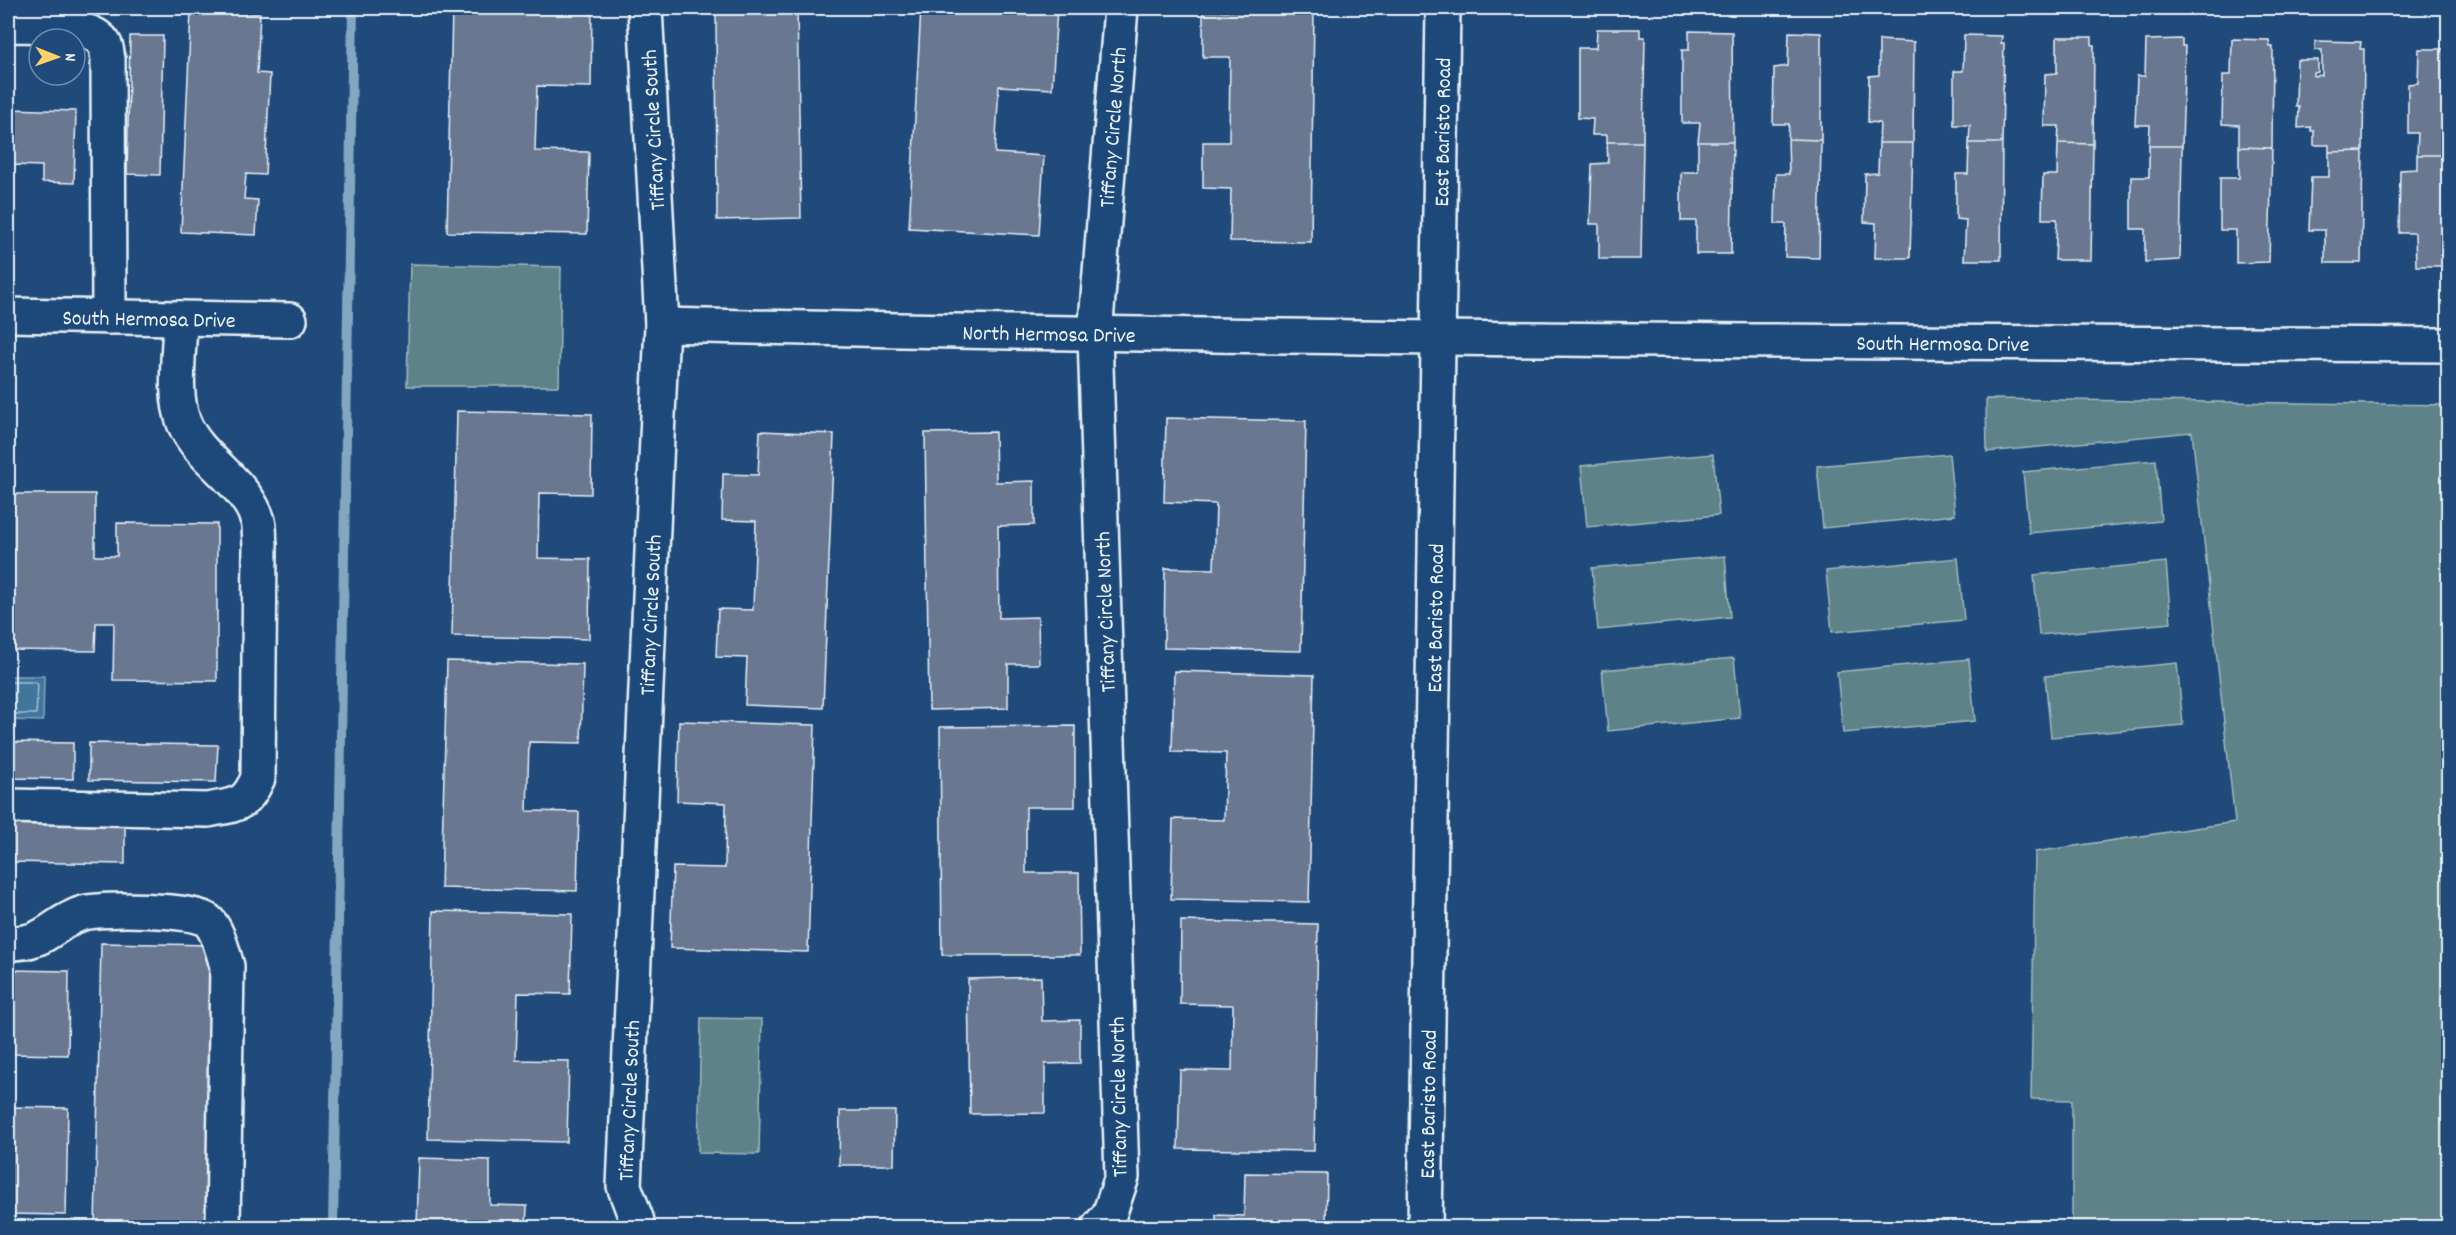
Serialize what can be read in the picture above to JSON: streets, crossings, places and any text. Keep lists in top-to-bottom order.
{
  "streets": {
    "street": [
      "Tiffany Circle North",
      "Tiffany Circle South",
      "East Baristo Road",
      "South Hermosa Drive",
      "North Hermosa Drive"
    ]
  },
  "crossings": [
    ["Tiffany Circle North", "North Hermosa Drive"],
    ["Tiffany Circle South", "North Hermosa Drive"],
    ["East Baristo Road", "South Hermosa Drive"],
    ["East Baristo Road", "North Hermosa Drive"],
    ["South Hermosa Drive", "North Hermosa Drive"]
  ],
  "north": "right"
}
